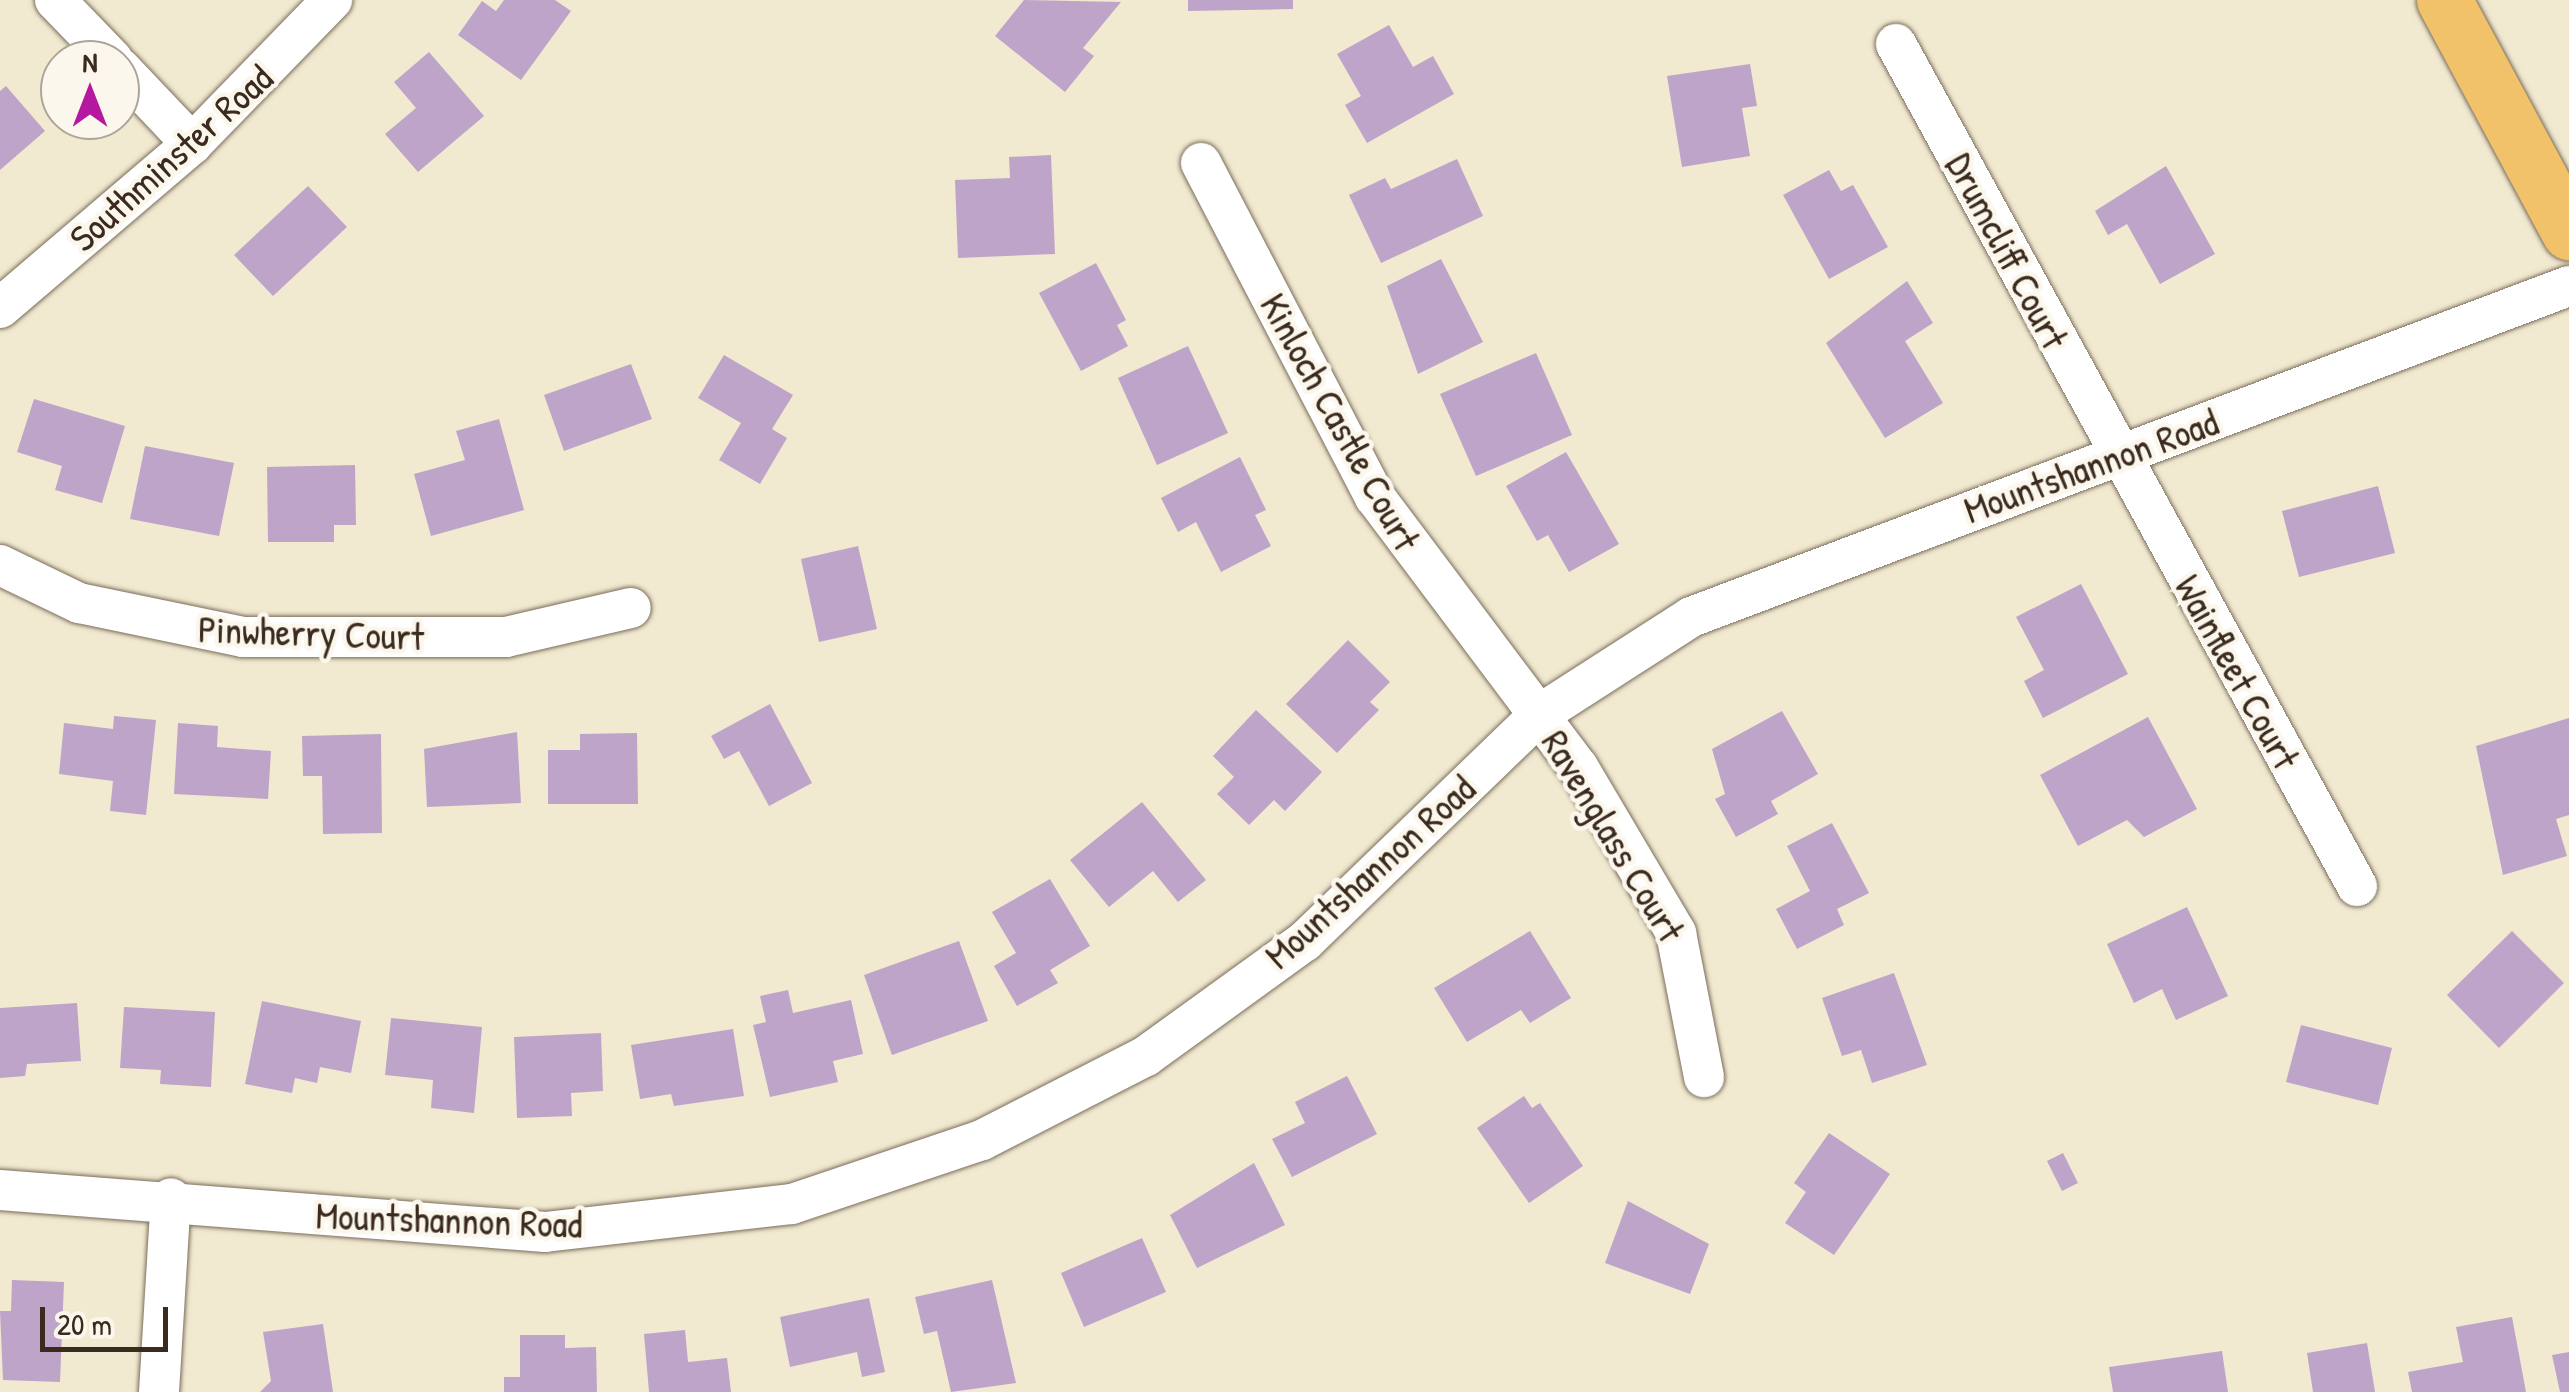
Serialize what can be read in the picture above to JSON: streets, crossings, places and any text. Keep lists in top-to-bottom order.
{
  "streets": {
    "street": [
      "Southminster Road",
      "Drumcliff Court",
      "Kinloch Castle Court",
      "Mountshannon Road",
      "Pinwherry Court",
      "Wainfleet Court",
      "Ravenglass Court"
    ]
  },
  "crossings": [
    ["Drumcliff Court", "Mountshannon Road"],
    ["Drumcliff Court", "Wainfleet Court"],
    ["Kinloch Castle Court", "Mountshannon Road"],
    ["Kinloch Castle Court", "Ravenglass Court"],
    ["Mountshannon Road", "Wainfleet Court"],
    ["Mountshannon Road", "Ravenglass Court"]
  ],
  "scale_bar": "20 m",
  "north": "top"
}
